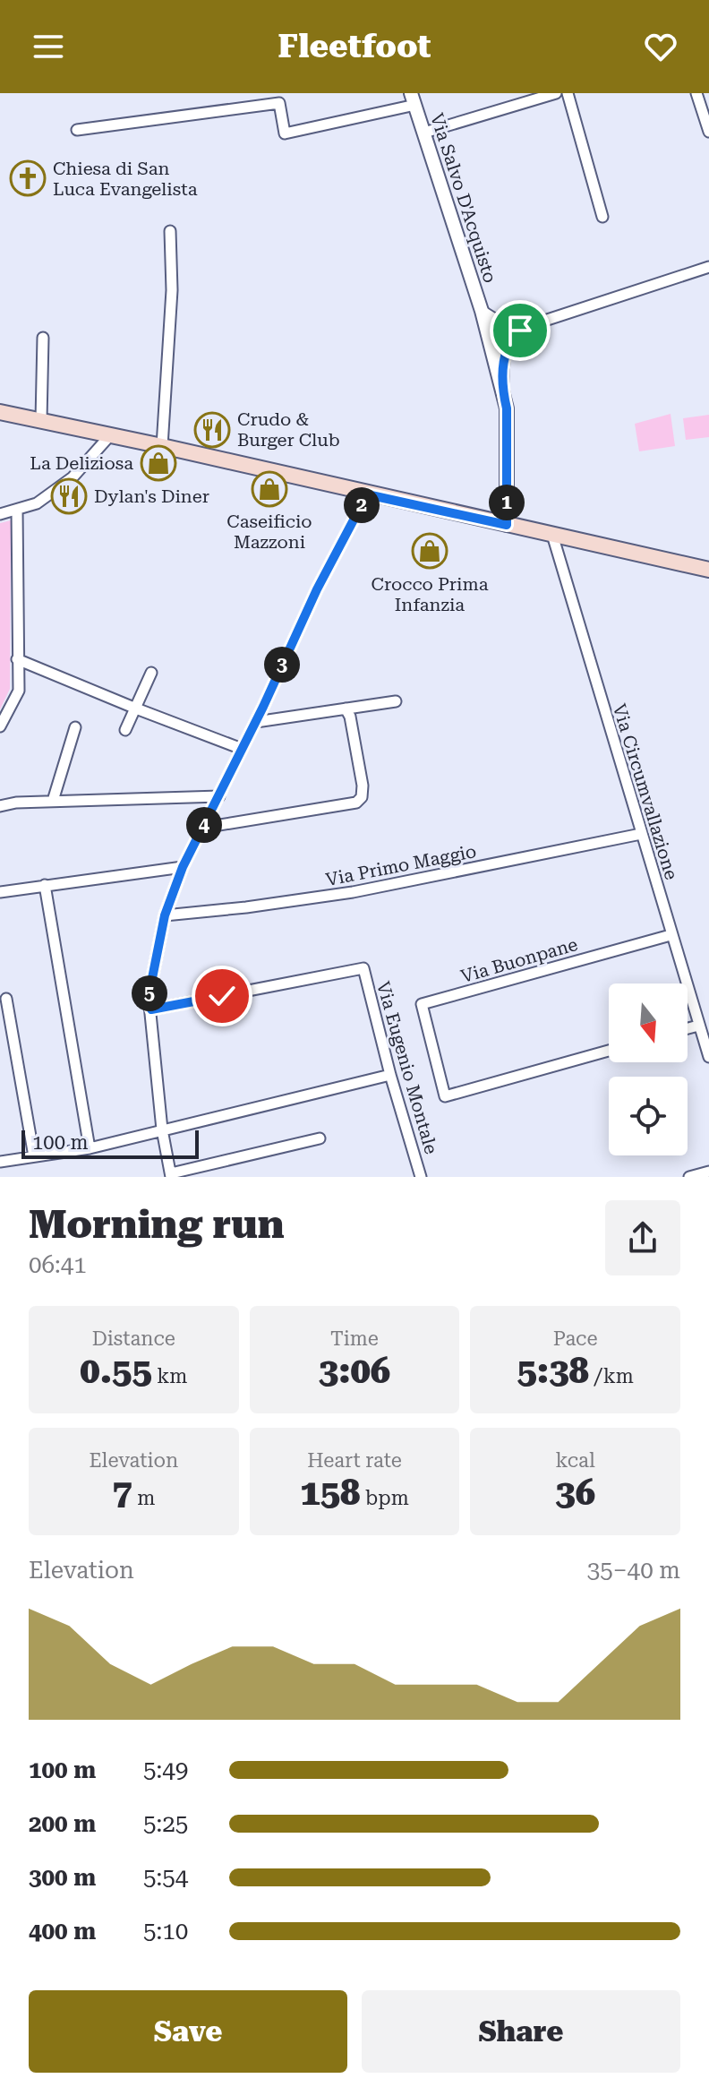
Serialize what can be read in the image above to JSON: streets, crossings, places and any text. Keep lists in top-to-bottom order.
{
  "streets": {
    "street": [
      "Via Salvo D'Acquisto",
      "Via Circumvallazione",
      "Via Primo Maggio",
      "Via Buonpane",
      "Via Eugenio Montale"
    ]
  },
  "crossings": [
    ["Via Circumvallazione", "Via Primo Maggio"],
    ["Via Circumvallazione", "Via Buonpane"]
  ],
  "places": {
    "church": ["Chiesa di San Luca Evangelista"],
    "restaurant": ["Crudo & Burger Club", "Dylan's Diner"],
    "shop": ["La Deliziosa", "Caseificio Mazzoni", "Crocco Prima Infanzia"]
  },
  "scale_bar": "100 m",
  "north": "bottom",
  "page": {
    "header": "Fleetfoot",
    "pins": [
      "1",
      "2",
      "3",
      "4",
      "5"
    ],
    "scale": "100 m",
    "heading": ["Morning run", "06:41"],
    "stats": [
      ["Distance", "0.55 km"],
      ["Time", "3:06"],
      ["Pace", "5:38 /km"],
      ["Elevation", "7 m"],
      ["Heart rate", "158 bpm"],
      ["kcal", "36"]
    ],
    "chart": ["Elevation", "35–40 m"],
    "list": [
      {
        "name": "100 m",
        "note": "5:49"
      },
      {
        "name": "200 m",
        "note": "5:25"
      },
      {
        "name": "300 m",
        "note": "5:54"
      },
      {
        "name": "400 m",
        "note": "5:10"
      }
    ],
    "buttons": ["Save", "Share"]
  }
}
